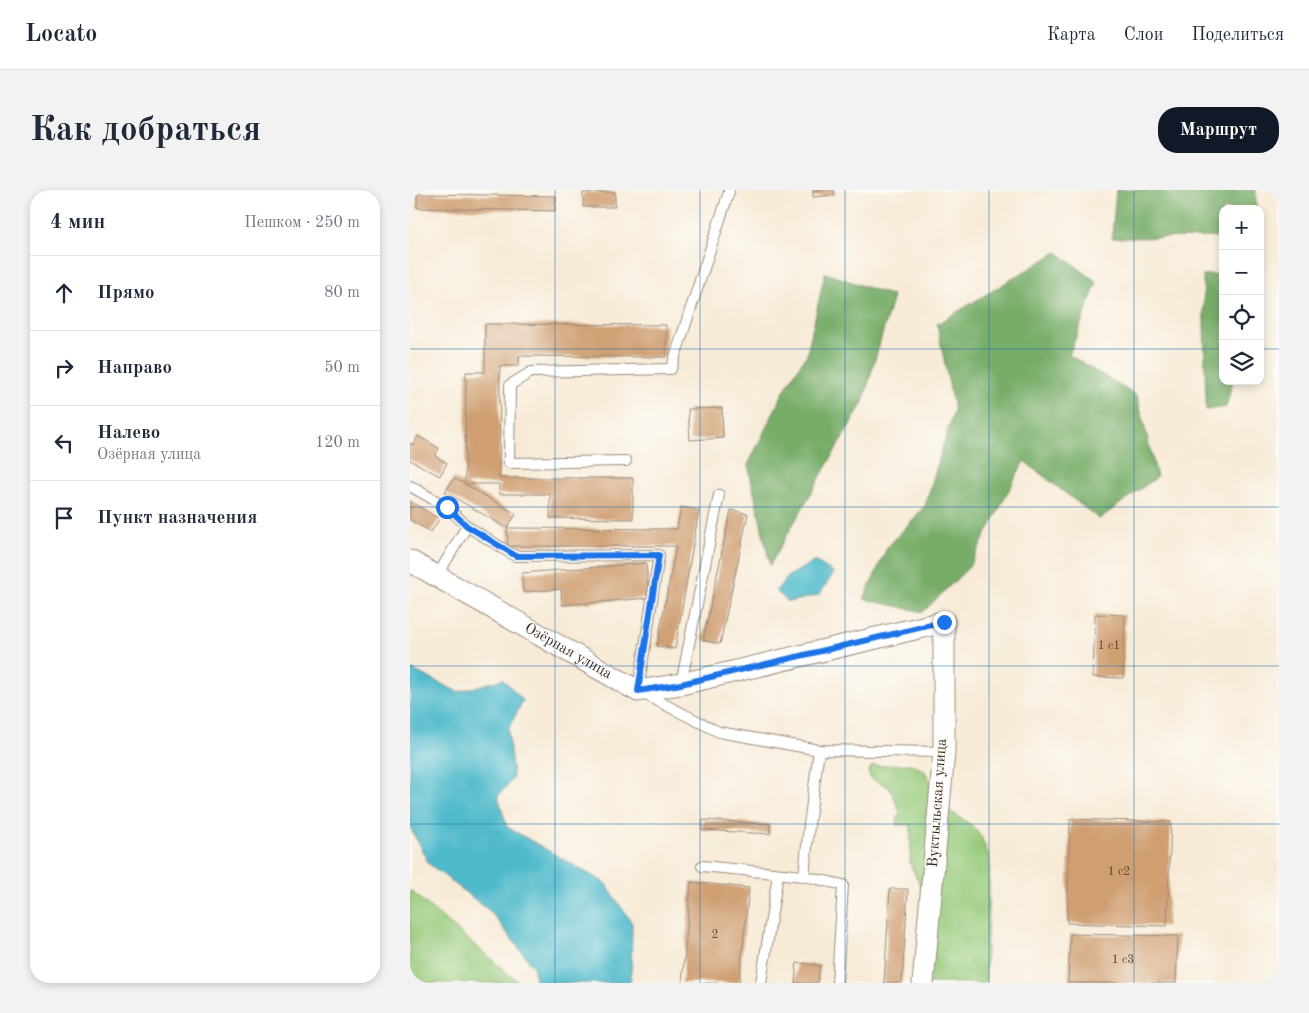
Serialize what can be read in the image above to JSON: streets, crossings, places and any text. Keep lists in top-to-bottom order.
{
  "streets": {
    "street": ["Озёрная улица", "Вуктыльская улица"]
  },
  "house_numbers": [
    "1 с1",
    "1 с2",
    "2",
    "1 с3"
  ],
  "page": {
    "header": "Locato",
    "nav": ["Карта", "Слои", "Поделиться"],
    "buttons": "Маршрут",
    "title": "Как добраться",
    "heading": ["4 мин", "Пешком · 250 m"],
    "map_buttons": ["+", "−"],
    "list": [
      ["Прямо", "80 m"],
      ["Направо", "50 m"],
      ["Налево", "Озёрная улица", "120 m"],
      "Пункт назначения"
    ]
  }
}
